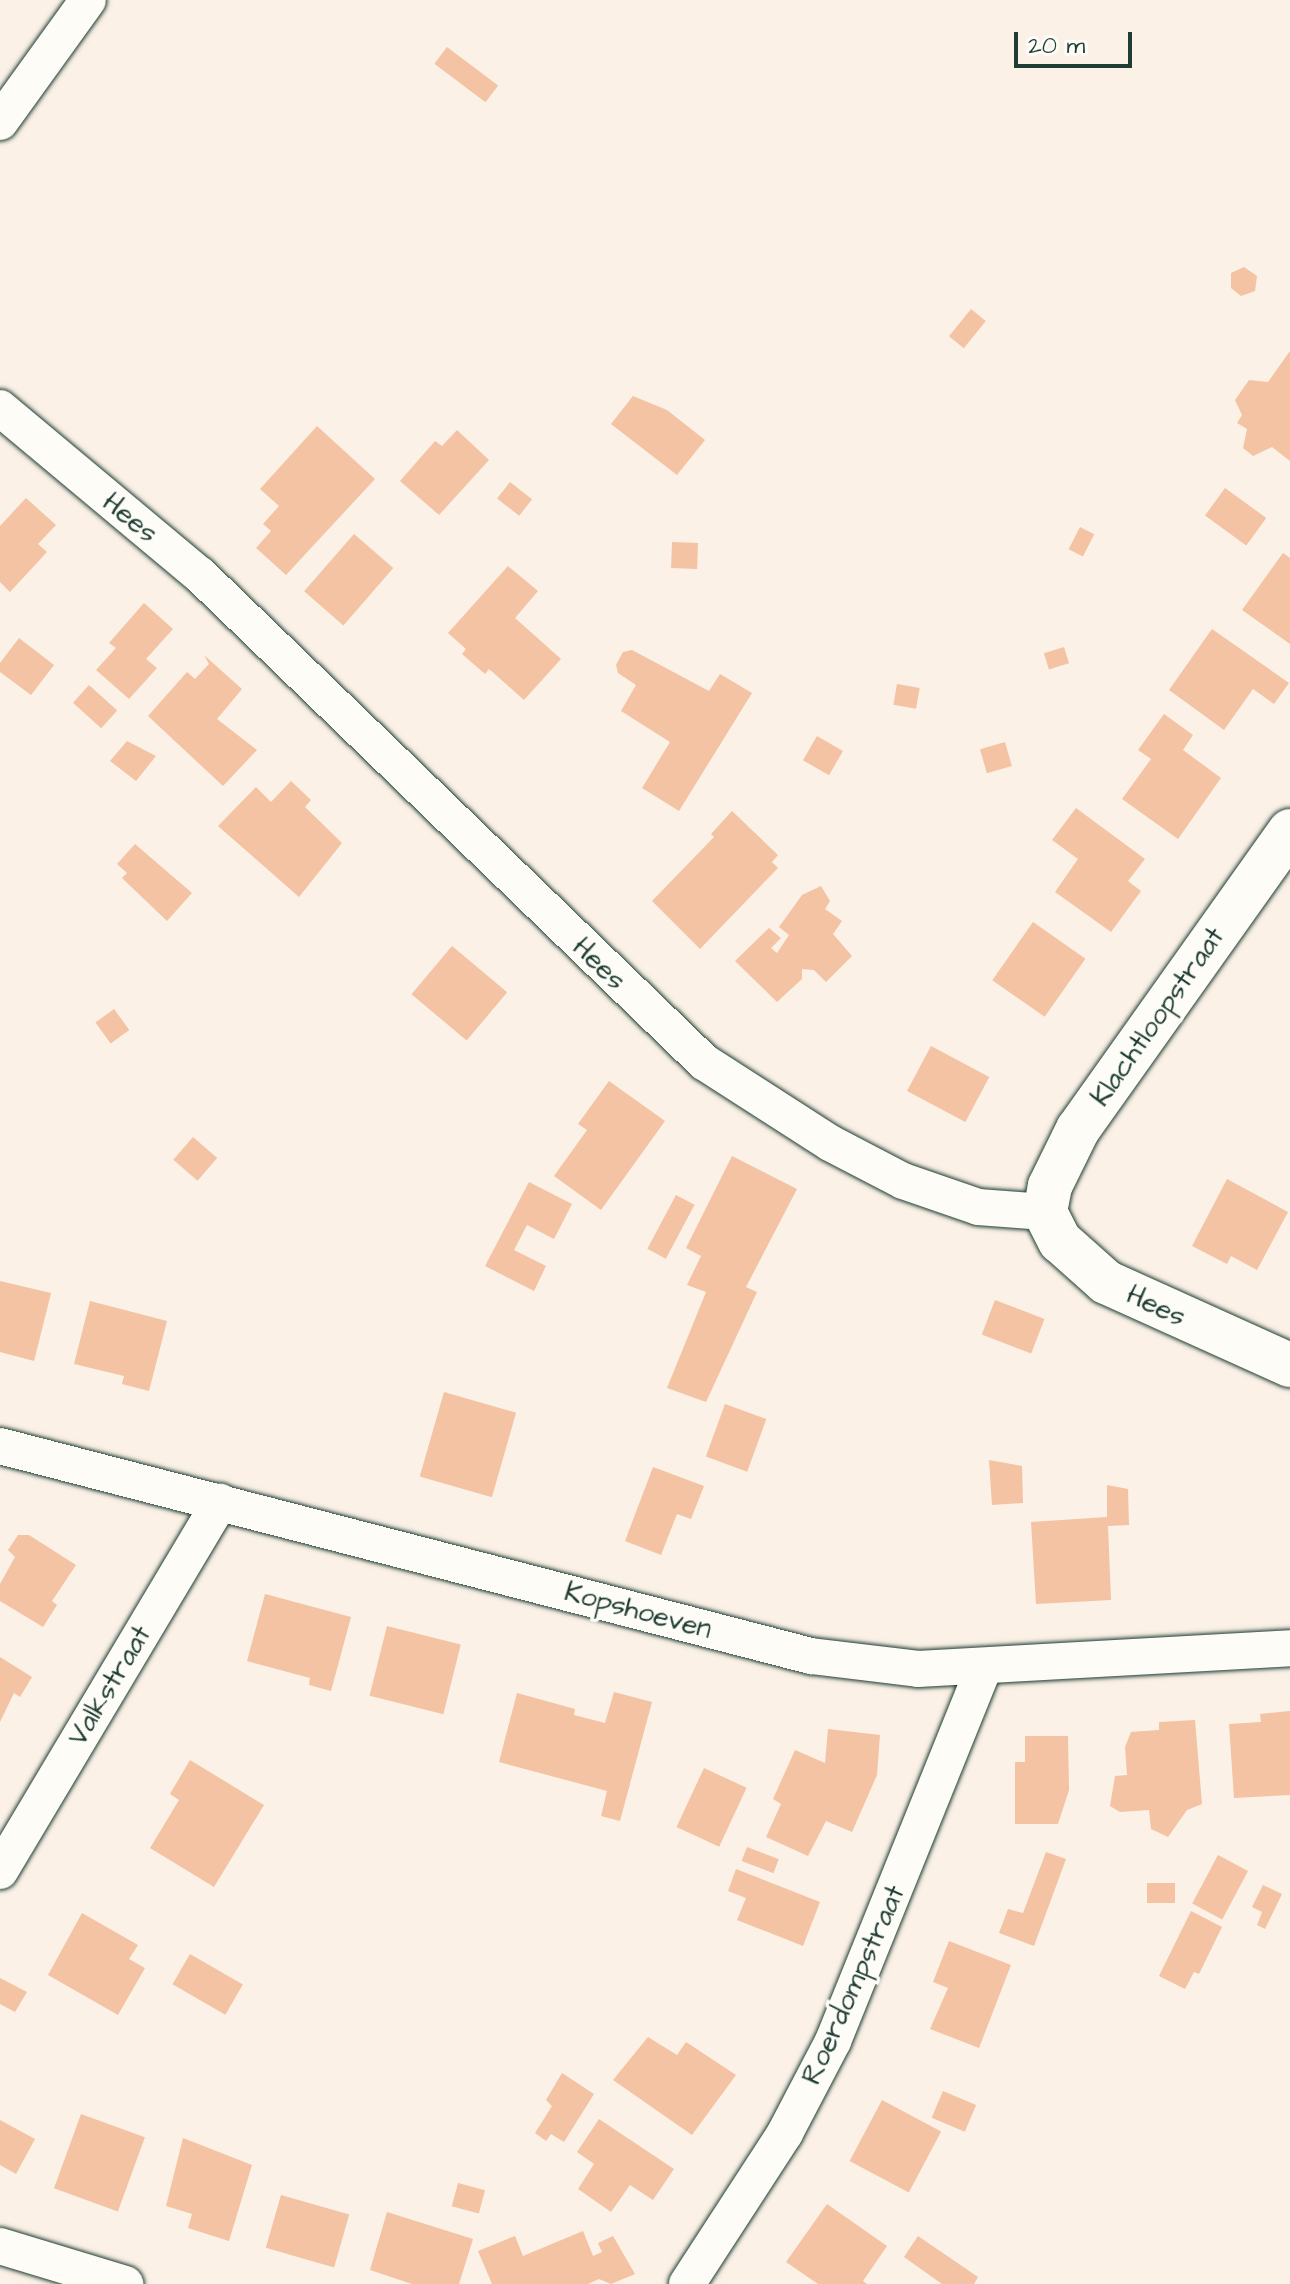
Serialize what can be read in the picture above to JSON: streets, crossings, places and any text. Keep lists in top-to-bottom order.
{
  "streets": {
    "main road": ["Hees", "Klachtloopstraat"],
    "street": ["Kopshoeven", "Valkstraat", "Roerdompstraat"]
  },
  "crossings": [
    ["Hees", "Klachtloopstraat"],
    ["Kopshoeven", "Valkstraat"],
    ["Kopshoeven", "Roerdompstraat"]
  ],
  "scale_bar": "20 m"
}
